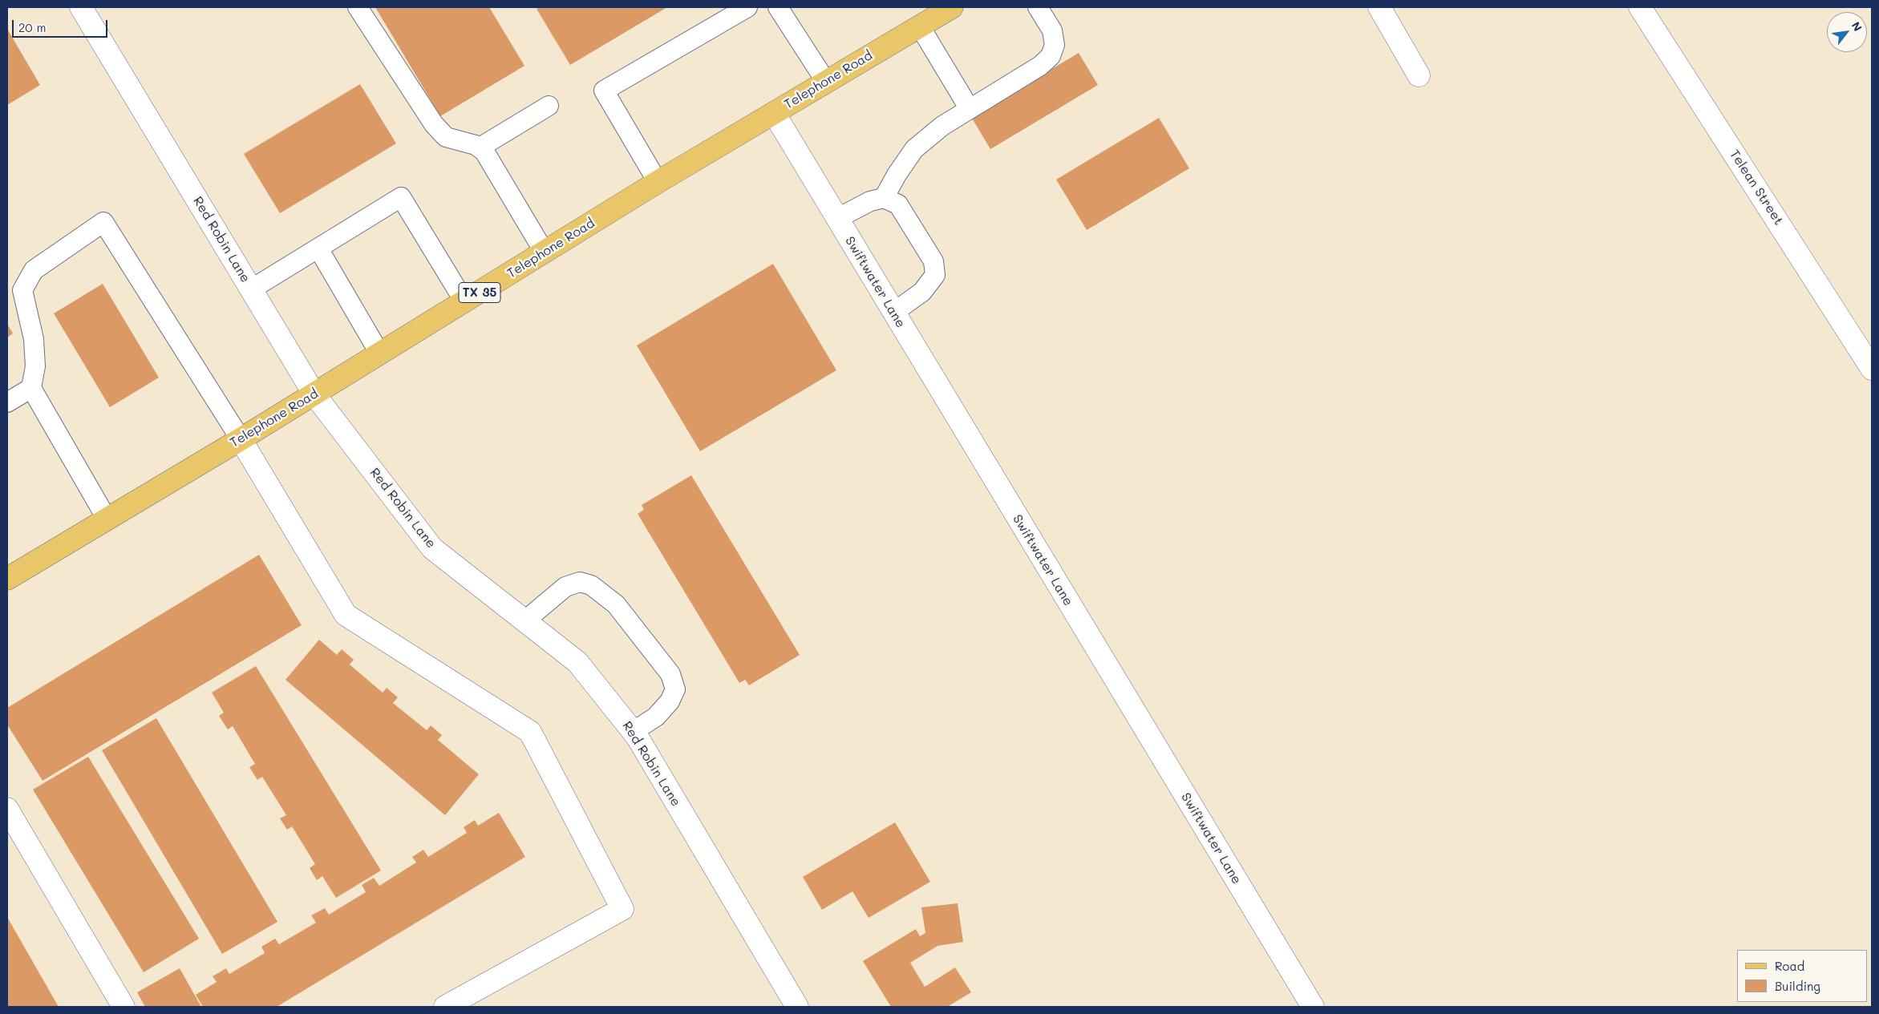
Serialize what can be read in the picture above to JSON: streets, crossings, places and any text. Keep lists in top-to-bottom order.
{
  "streets": {
    "main road": ["Telephone Road", "TX 35"],
    "street": ["Telean Street", "Red Robin Lane", "Swiftwater Lane"]
  },
  "crossings": [
    ["Telephone Road", "Red Robin Lane"],
    ["Telephone Road", "Swiftwater Lane"]
  ],
  "legend": ["Road", "Building"],
  "scale_bar": "20 m",
  "north": "top right"
}
